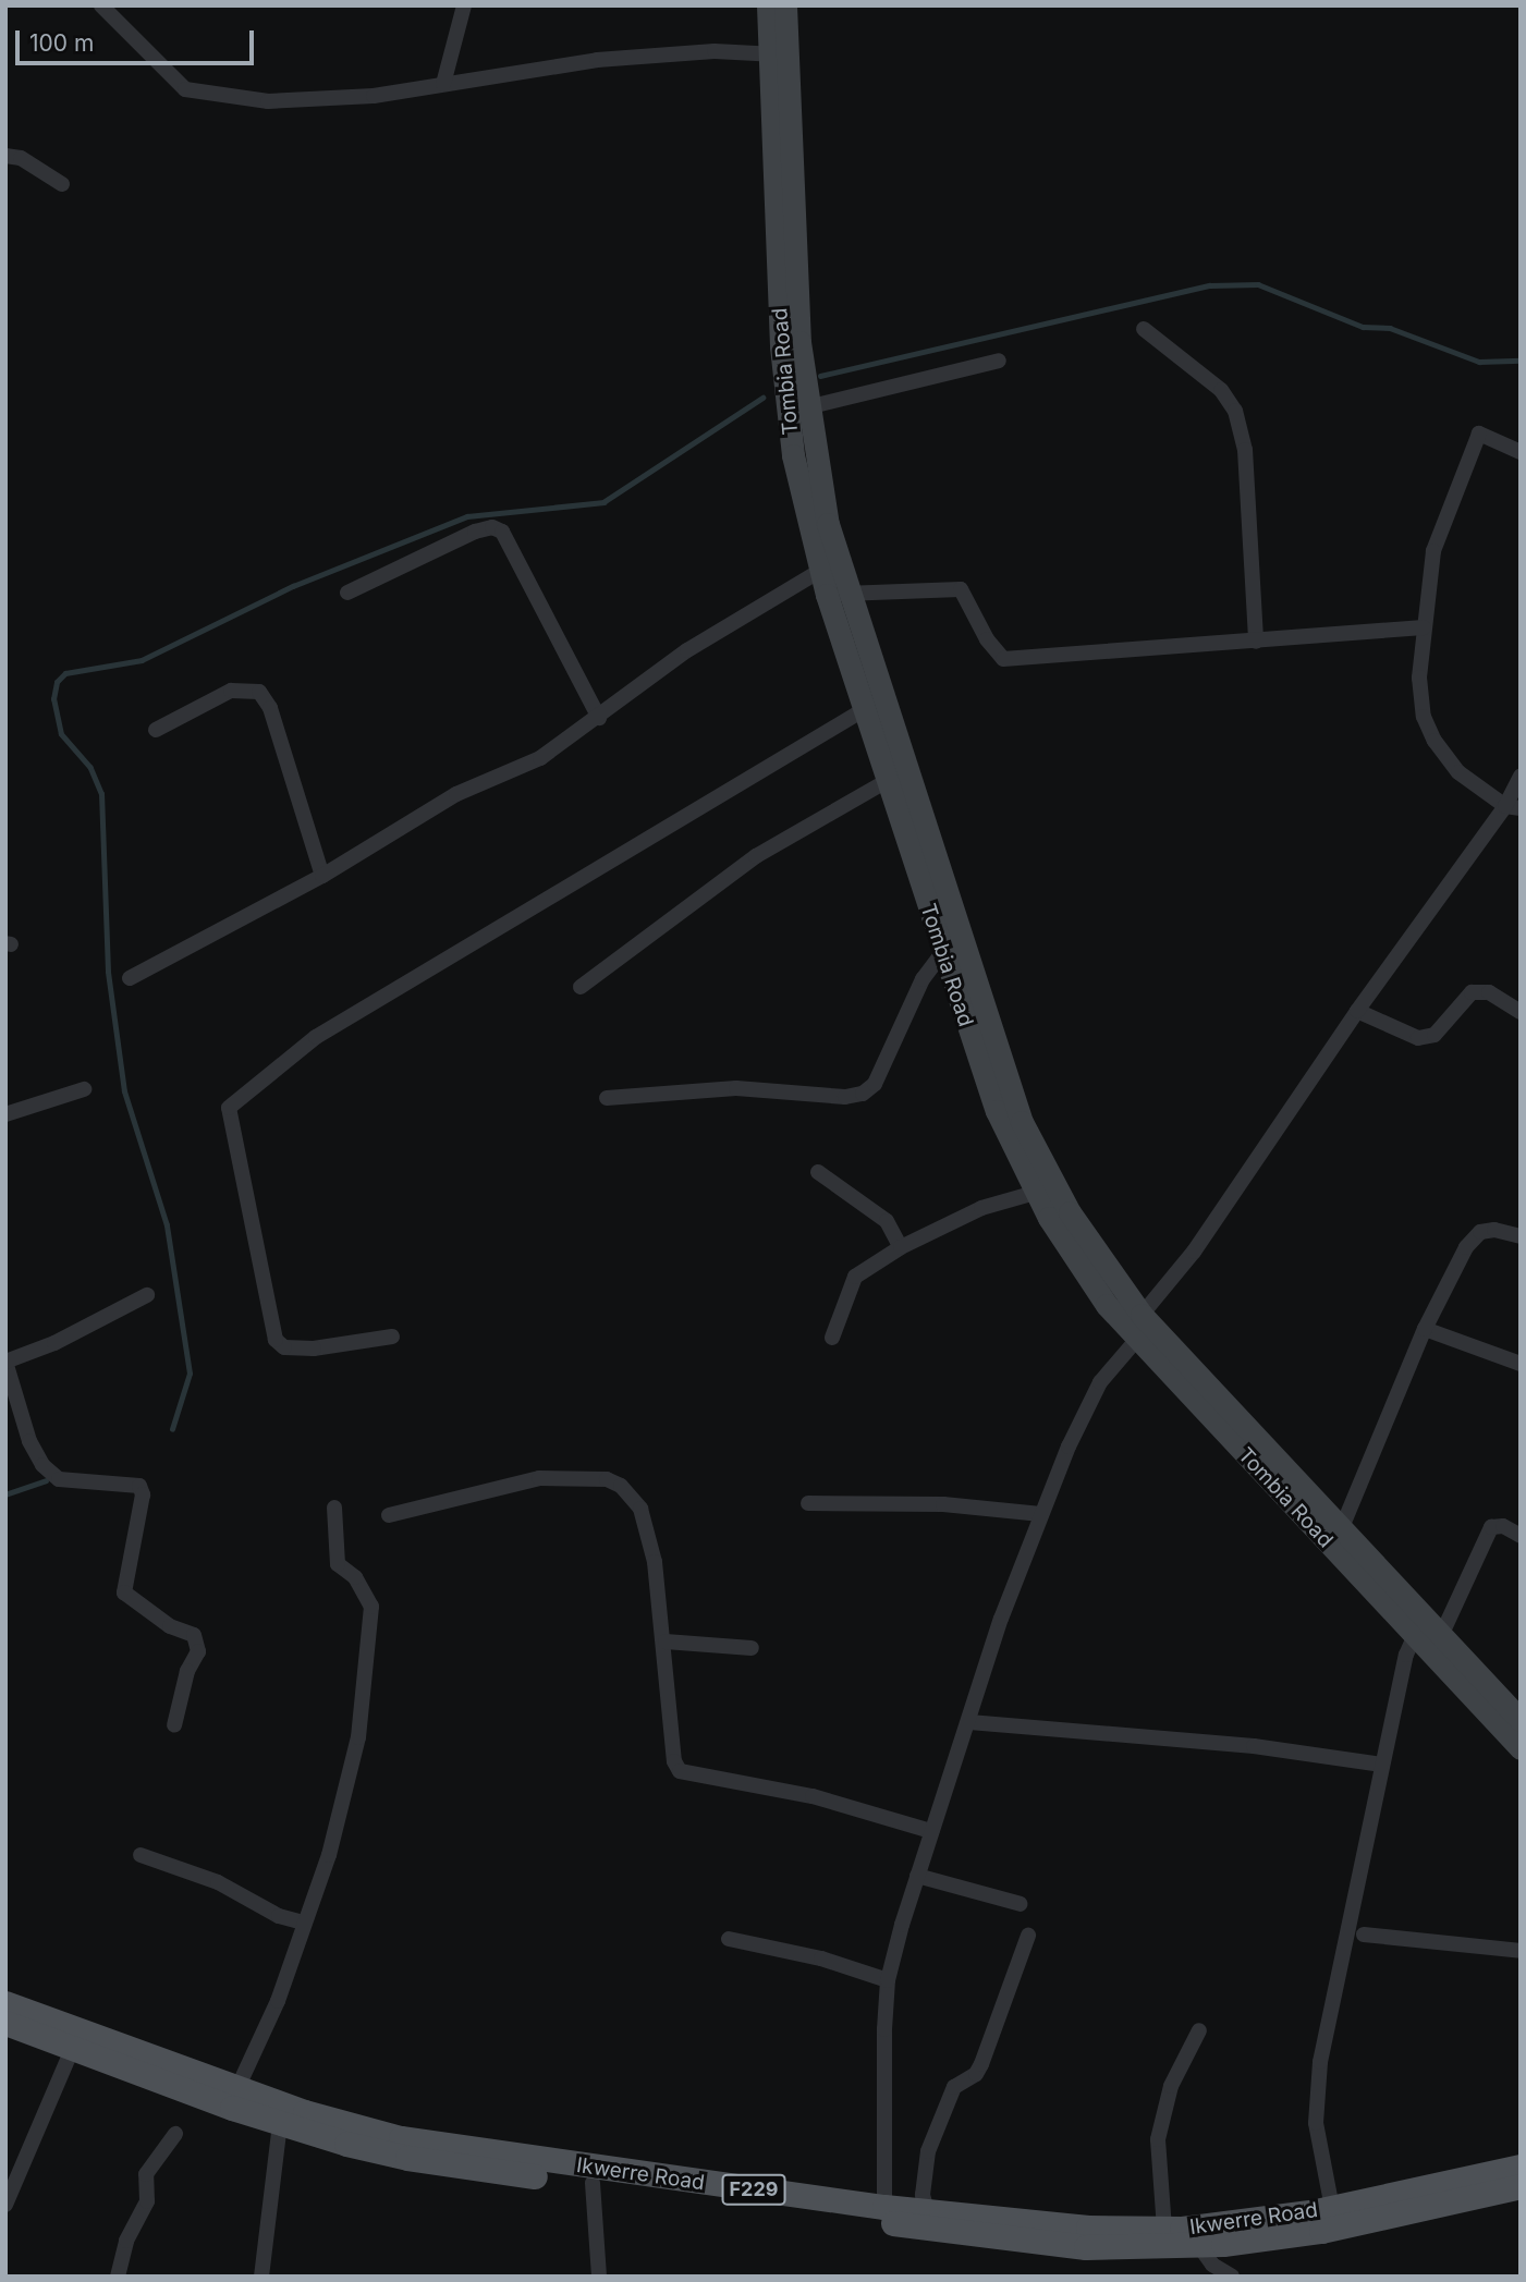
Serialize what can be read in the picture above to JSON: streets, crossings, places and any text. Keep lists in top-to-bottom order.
{
  "streets": {
    "main road": ["Tombia Road", "Ikwerre Road", "F229"]
  },
  "scale_bar": "100 m"
}
